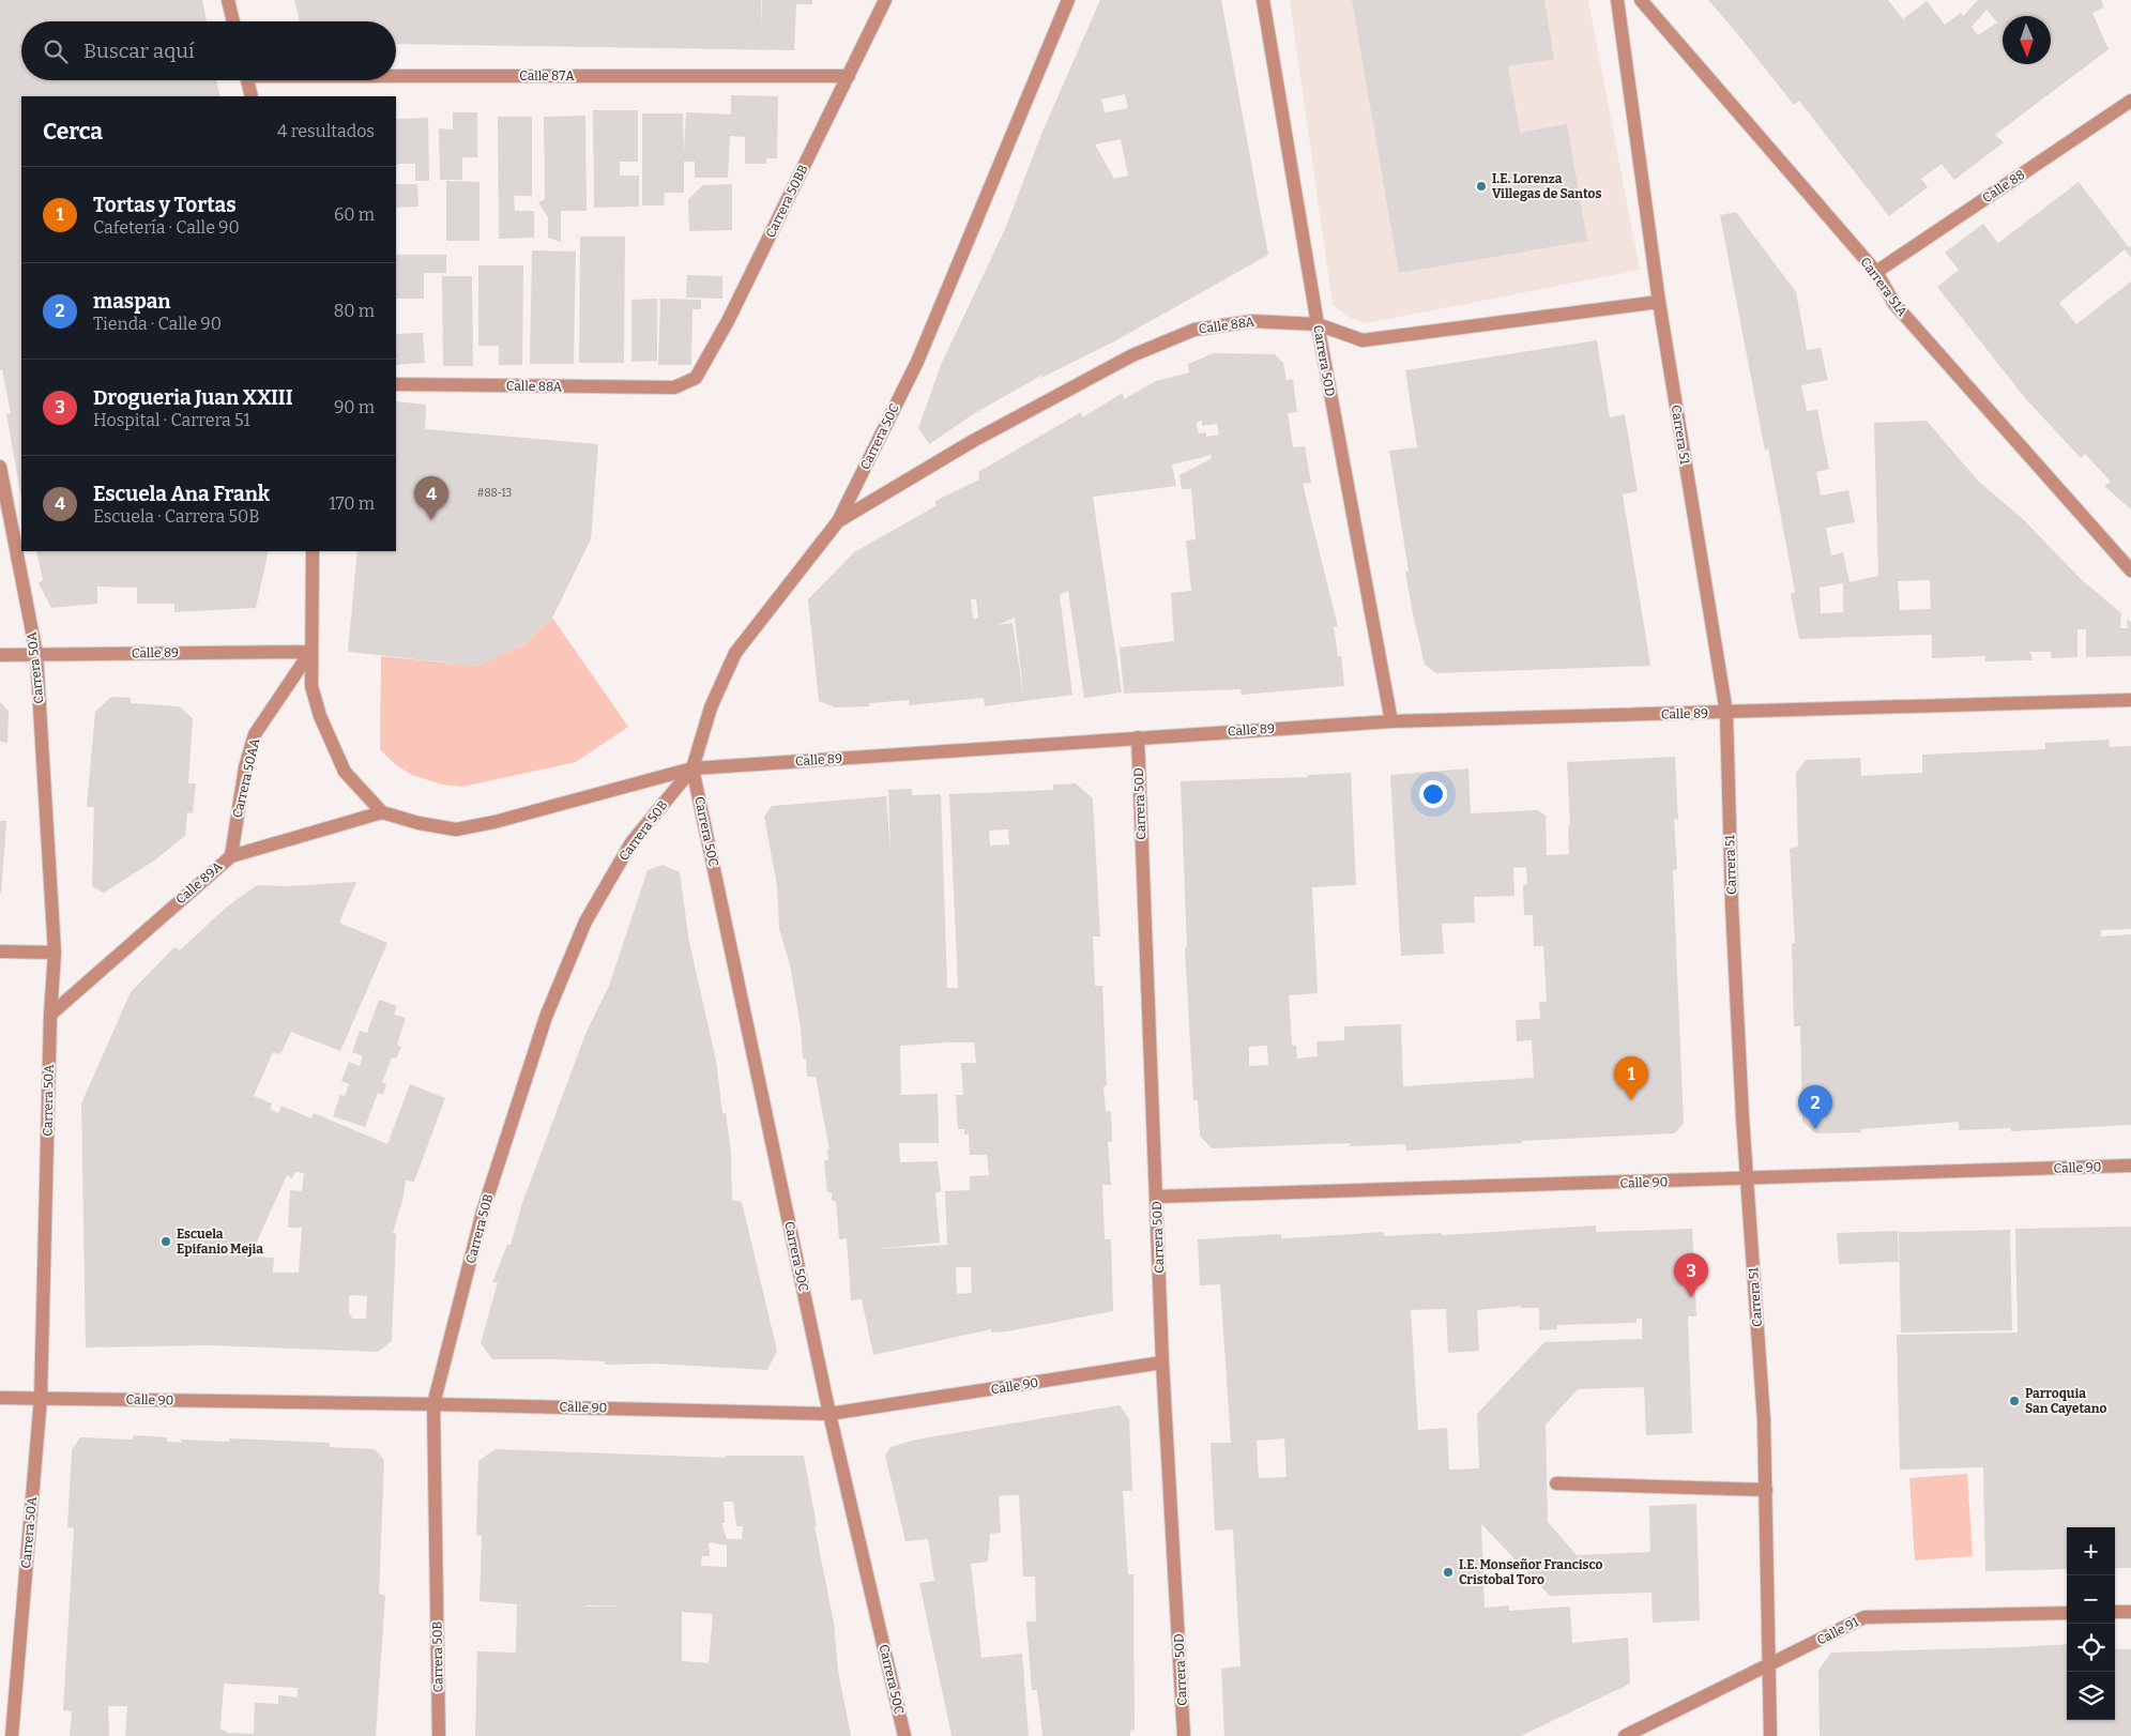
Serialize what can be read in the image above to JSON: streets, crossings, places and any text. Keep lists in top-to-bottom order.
{
  "streets": {
    "street": [
      "Calle 87A",
      "Calle 88",
      "Carrera 50BB",
      "Carrera 51A",
      "Calle 88A",
      "Carrera 50D",
      "Carrera 51",
      "Carrera 50C",
      "Calle 89",
      "Carrera 50A",
      "Carrera 50AA",
      "Carrera 50B",
      "Calle 89A",
      "Calle 90",
      "Calle 91"
    ]
  },
  "crossings": [
    ["Calle 87A", "Carrera 50BB"],
    ["Calle 88", "Carrera 51A"],
    ["Carrera 50BB", "Calle 88A"],
    ["Calle 88A", "Carrera 50D"],
    ["Calle 88A", "Carrera 51"],
    ["Calle 88A", "Carrera 50C"],
    ["Carrera 50D", "Calle 89"],
    ["Carrera 50D", "Calle 90"],
    ["Carrera 51", "Calle 89"],
    ["Carrera 51", "Calle 90"],
    ["Carrera 51", "Calle 91"],
    ["Carrera 50C", "Calle 89"],
    ["Carrera 50C", "Carrera 50B"],
    ["Carrera 50C", "Calle 90"],
    ["Calle 89", "Carrera 50A"],
    ["Calle 89", "Carrera 50AA"],
    ["Calle 89", "Carrera 50B"],
    ["Calle 89", "Calle 89A"],
    ["Carrera 50A", "Calle 89A"],
    ["Carrera 50A", "Calle 90"],
    ["Carrera 50AA", "Calle 89A"],
    ["Carrera 50B", "Calle 90"]
  ],
  "places": [
    "I.E. Lorenza Villegas de Santos",
    "Escuela Epifanio Mejia",
    "Parroquia San Cayetano",
    "I.E. Monseñor Francisco Cristobal Toro"
  ],
  "house_numbers": ["#88-13"],
  "north": "bottom",
  "page": {
    "search": "Buscar aquí",
    "heading": ["Cerca", "4 resultados"],
    "list": [
      {
        "mark": "1",
        "name": "Tortas y Tortas",
        "note": "Cafetería · Calle 90",
        "value": "60 m"
      },
      {
        "mark": "2",
        "name": "maspan",
        "note": "Tienda · Calle 90",
        "value": "80 m"
      },
      {
        "mark": "3",
        "name": "Drogueria Juan XXIII",
        "note": "Hospital · Carrera 51",
        "value": "90 m"
      },
      {
        "mark": "4",
        "name": "Escuela Ana Frank",
        "note": "Escuela · Carrera 50B",
        "value": "170 m"
      }
    ],
    "pins": [
      "4",
      "1",
      "2",
      "3"
    ],
    "map_buttons": ["+", "−"]
  }
}
